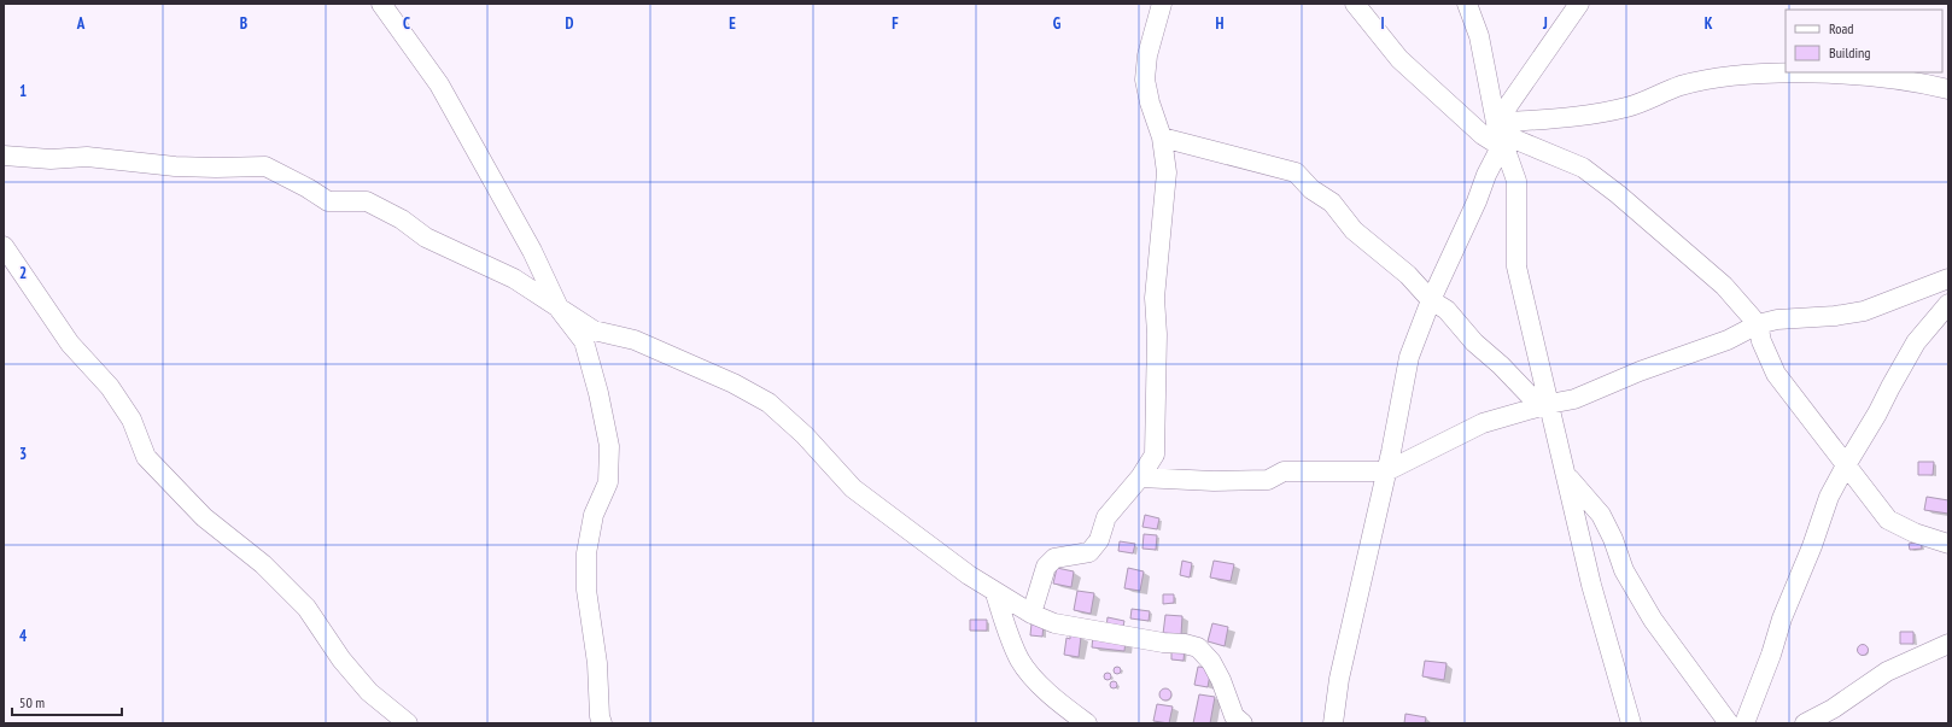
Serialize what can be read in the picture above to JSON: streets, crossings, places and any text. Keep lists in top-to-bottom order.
{
  "legend": ["Road", "Building"],
  "scale_bar": "50 m",
  "grid": {
    "columns": [
      "A",
      "B",
      "C",
      "D",
      "E",
      "F",
      "G",
      "H",
      "I",
      "J",
      "K"
    ],
    "rows": [
      "1",
      "2",
      "3",
      "4"
    ]
  }
}
